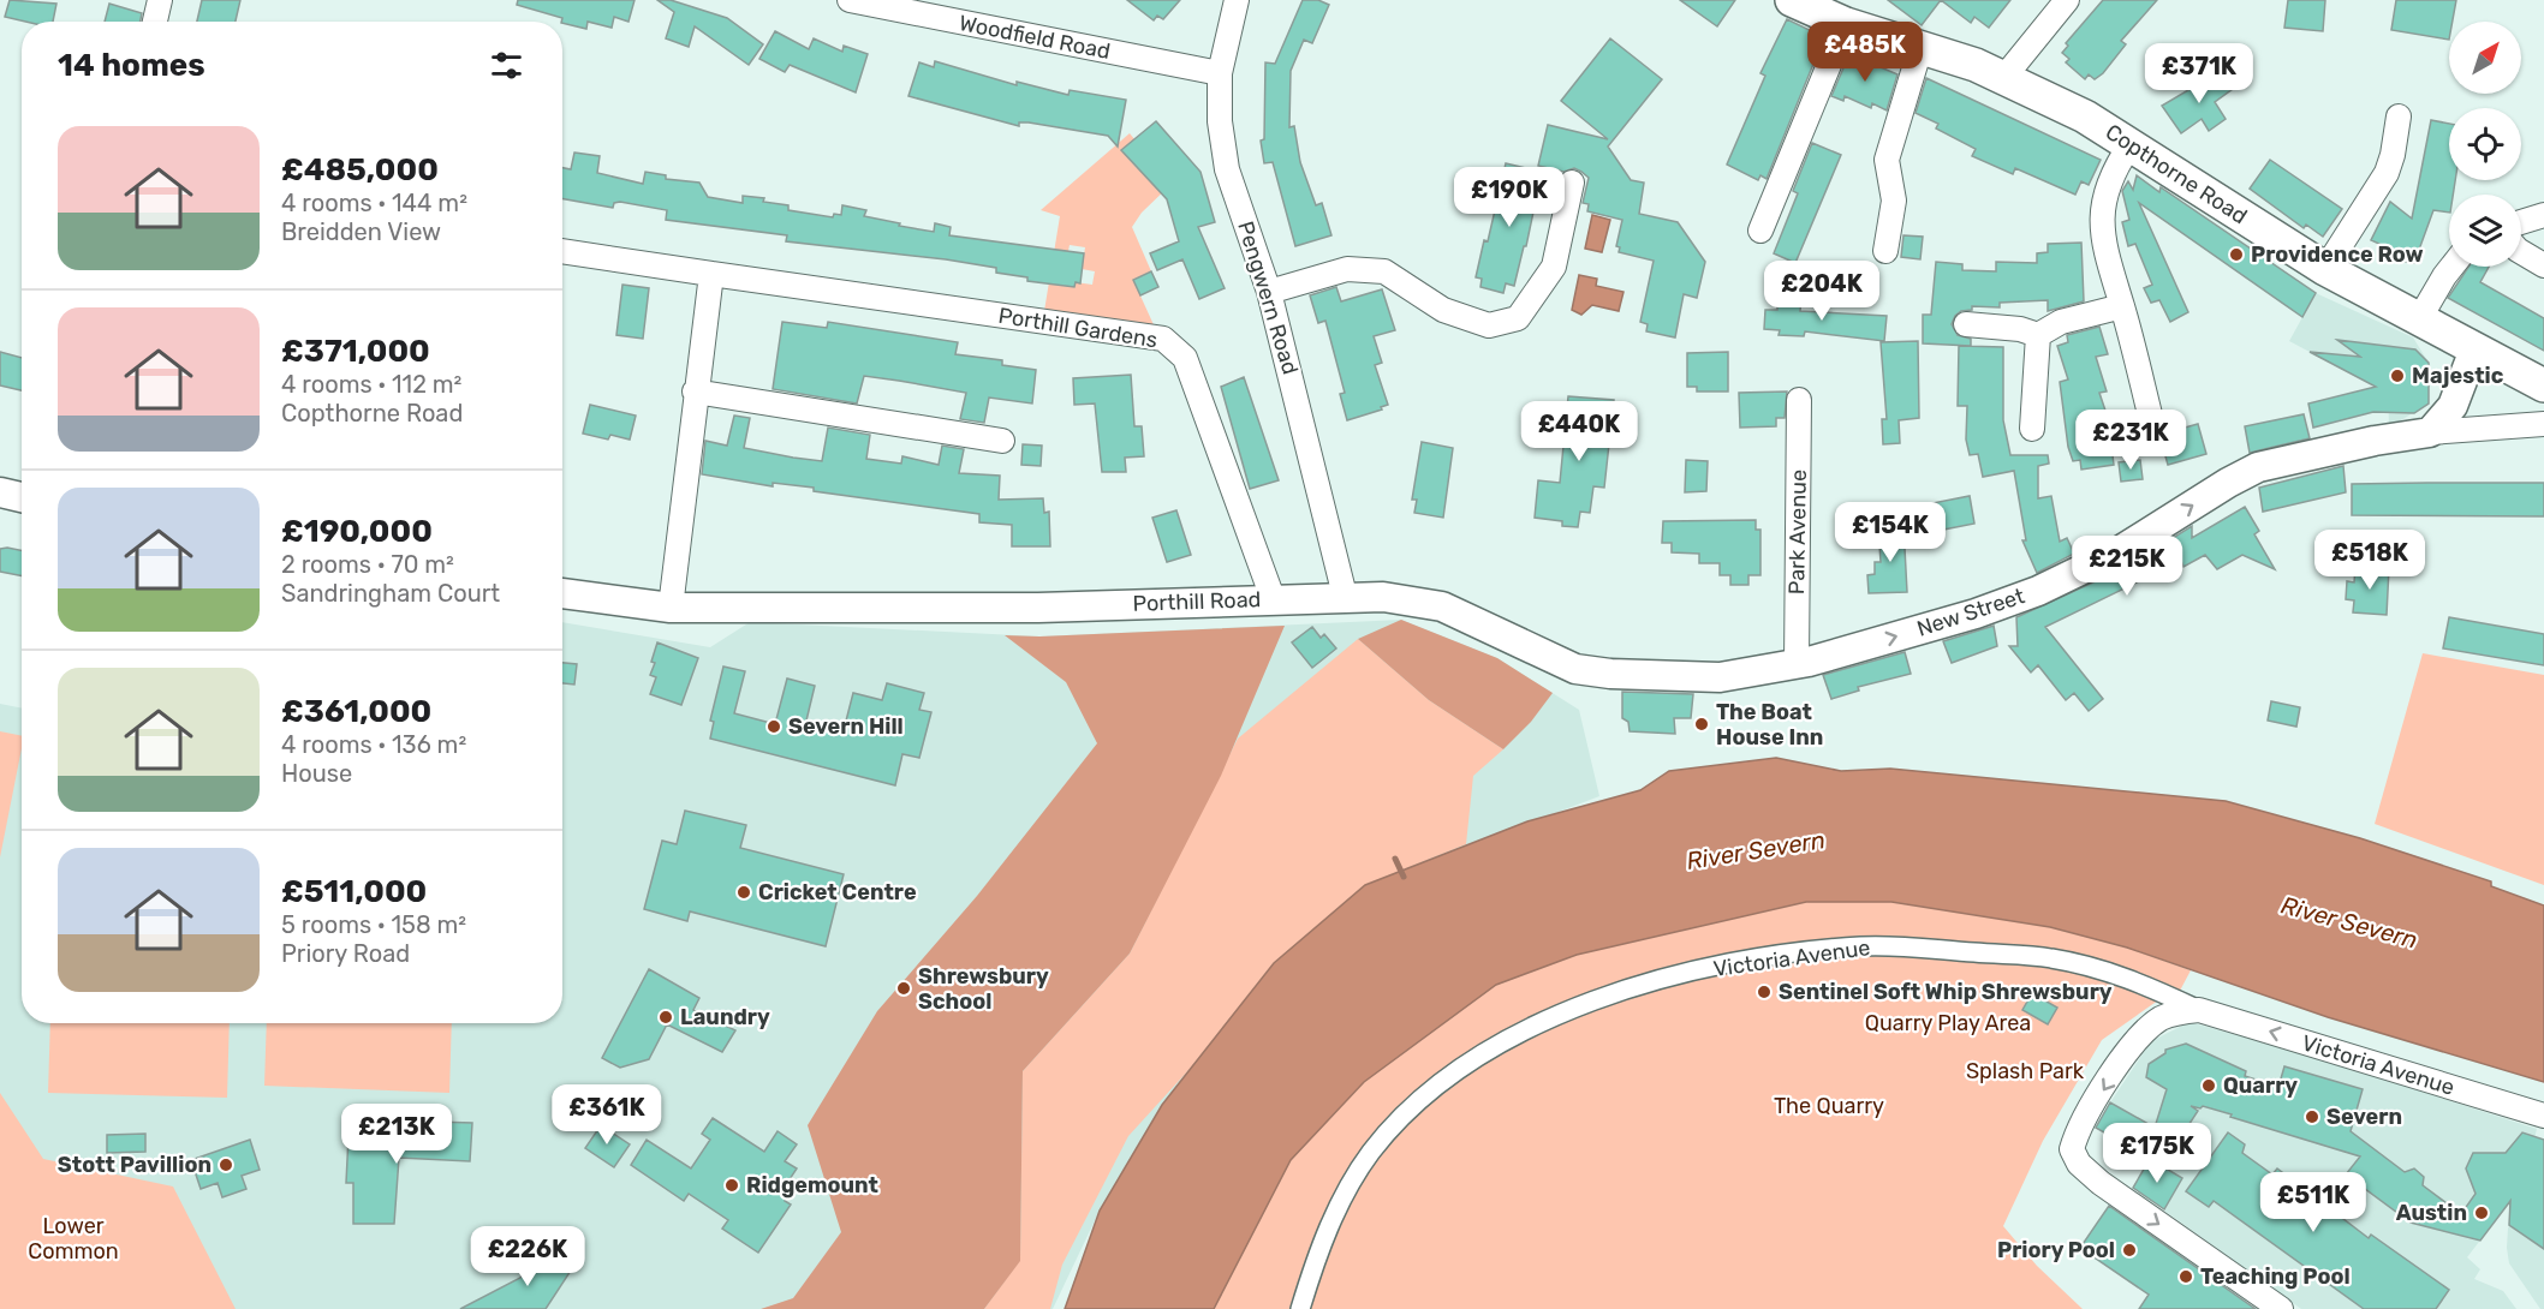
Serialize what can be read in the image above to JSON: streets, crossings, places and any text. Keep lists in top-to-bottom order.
{
  "streets": {
    "main road": ["Copthorne Road"],
    "street": [
      "Woodfield Road",
      "Pengwern Road",
      "Porthill Gardens",
      "Park Avenue",
      "Porthill Road",
      "New Street",
      "Victoria Avenue"
    ]
  },
  "crossings": [
    ["Woodfield Road", "Pengwern Road"],
    ["Pengwern Road", "Porthill Road"],
    ["Porthill Gardens", "Porthill Road"],
    ["Park Avenue", "Porthill Road"],
    ["Park Avenue", "New Street"],
    ["Porthill Road", "New Street"]
  ],
  "one_way": ["New Street"],
  "water": ["River Severn"],
  "parks": [
    "Quarry Play Area",
    "Splash Park",
    "The Quarry",
    "Lower Common"
  ],
  "places": [
    "Providence Row",
    "Majestic",
    "The Boat House Inn",
    "Severn Hill",
    "Cricket Centre",
    "Shrewsbury School",
    "Sentinel Soft Whip Shrewsbury",
    "Laundry",
    "Quarry",
    "Severn",
    "Stott Pavillion",
    "Ridgemount",
    "Austin",
    "Priory Pool",
    "Teaching Pool"
  ],
  "north": "top right",
  "page": {
    "price": [
      "£485K",
      "£371K",
      "£190K",
      "£204K",
      "£440K",
      "£231K",
      "£154K",
      "£518K",
      "£215K",
      "£361K",
      "£213K",
      "£175K",
      "£511K",
      "£226K"
    ],
    "heading": "14 homes",
    "list": [
      {
        "name": "£485,000",
        "note": "4 rooms · 144 m² · Breidden View"
      },
      {
        "name": "£371,000",
        "note": "4 rooms · 112 m² · Copthorne Road"
      },
      {
        "name": "£190,000",
        "note": "2 rooms · 70 m² · Sandringham Court"
      },
      {
        "name": "£361,000",
        "note": "4 rooms · 136 m² · House"
      },
      {
        "name": "£511,000",
        "note": "5 rooms · 158 m² · Priory Road"
      }
    ]
  }
}
